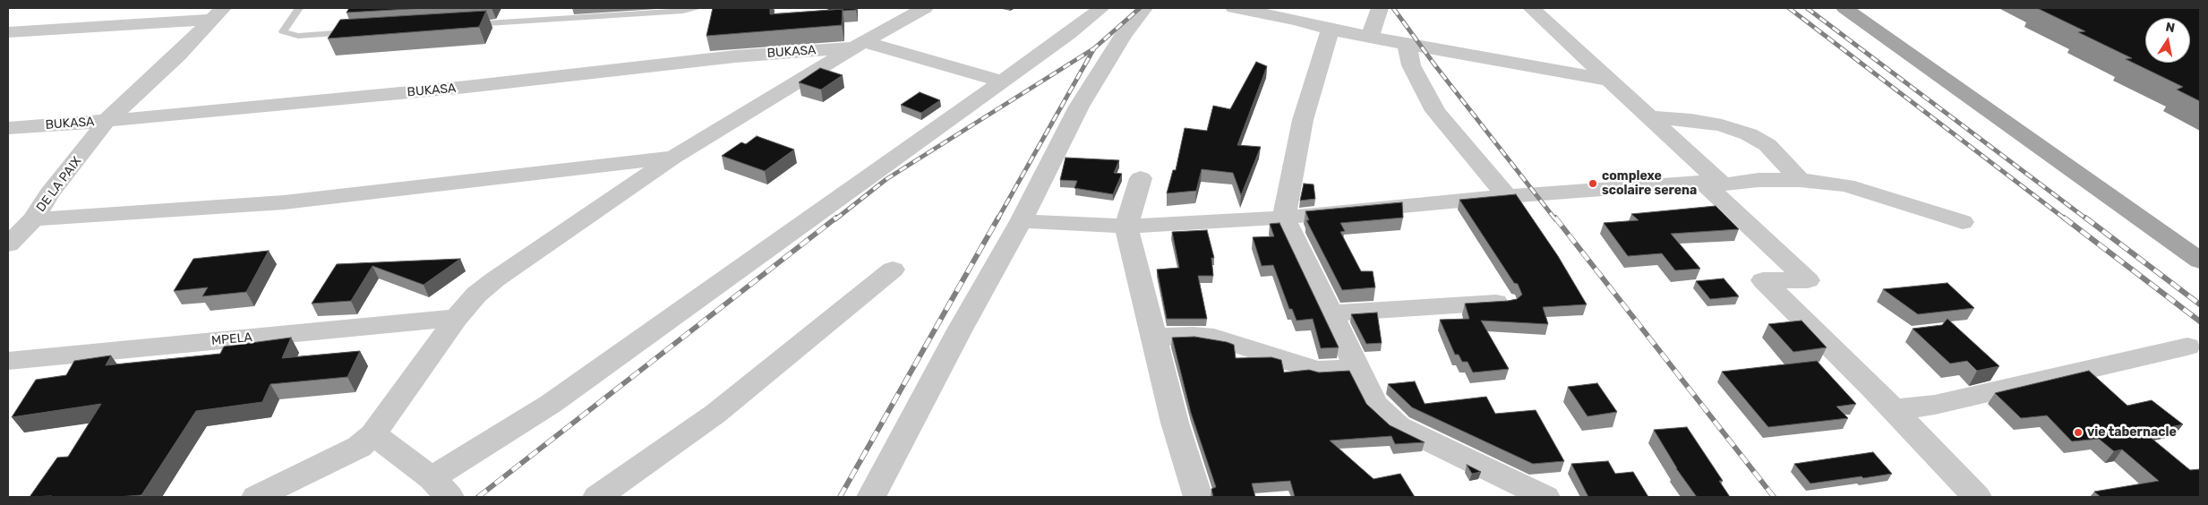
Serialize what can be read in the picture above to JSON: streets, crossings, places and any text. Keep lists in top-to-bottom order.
{
  "streets": {
    "street": ["BUKASA", "DE LA PAIX", "MPELA"]
  },
  "crossings": [
    ["BUKASA", "DE LA PAIX"]
  ],
  "places": ["complexe scolaire serena", "vie tabernacle"],
  "north": "top"
}
